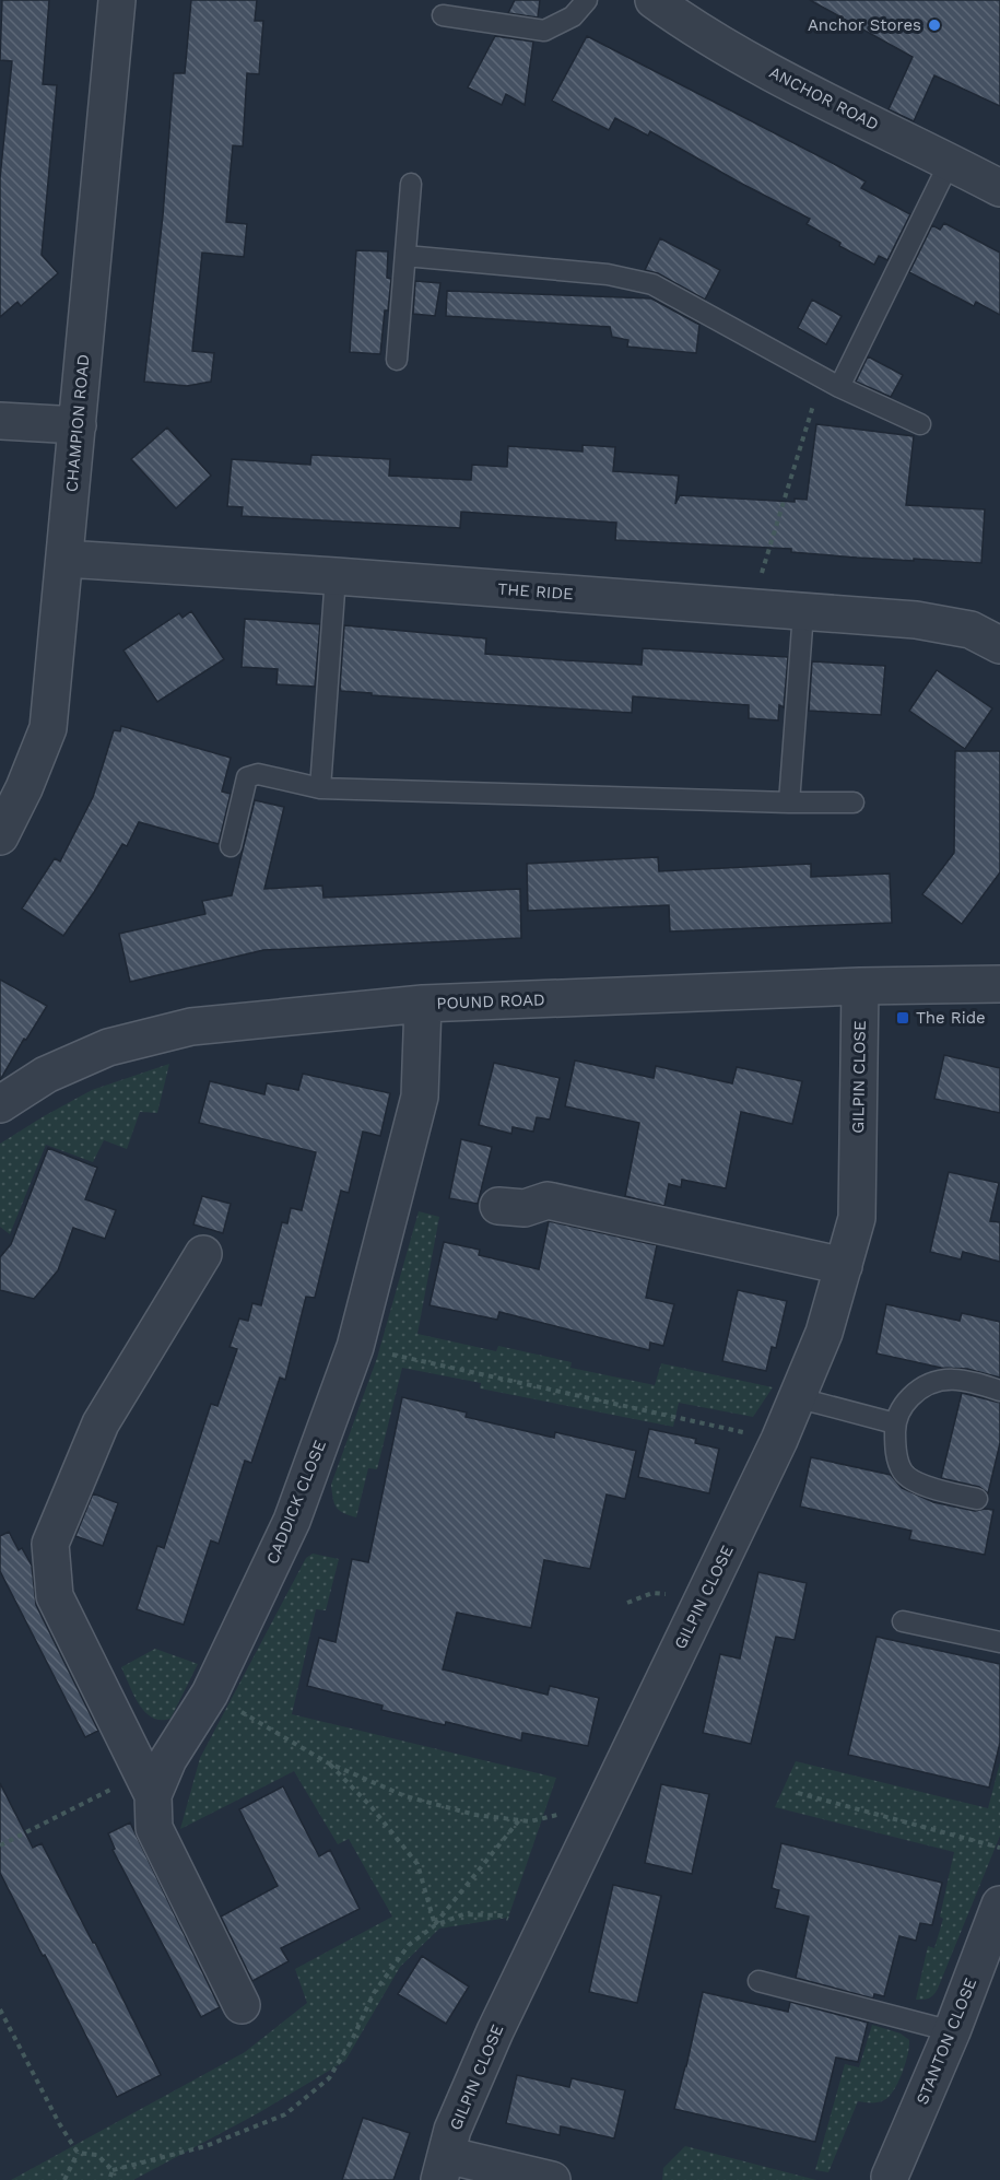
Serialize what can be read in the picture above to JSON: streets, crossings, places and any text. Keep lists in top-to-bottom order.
{
  "streets": {
    "street": [
      "ANCHOR ROAD",
      "CHAMPION ROAD",
      "THE RIDE",
      "POUND ROAD",
      "GILPIN CLOSE",
      "CADDICK CLOSE",
      "STANTON CLOSE"
    ]
  },
  "crossings": [
    ["CHAMPION ROAD", "THE RIDE"],
    ["POUND ROAD", "GILPIN CLOSE"],
    ["POUND ROAD", "CADDICK CLOSE"]
  ],
  "places": {
    "other": ["Anchor Stores"],
    "transit": ["The Ride"]
  }
}
